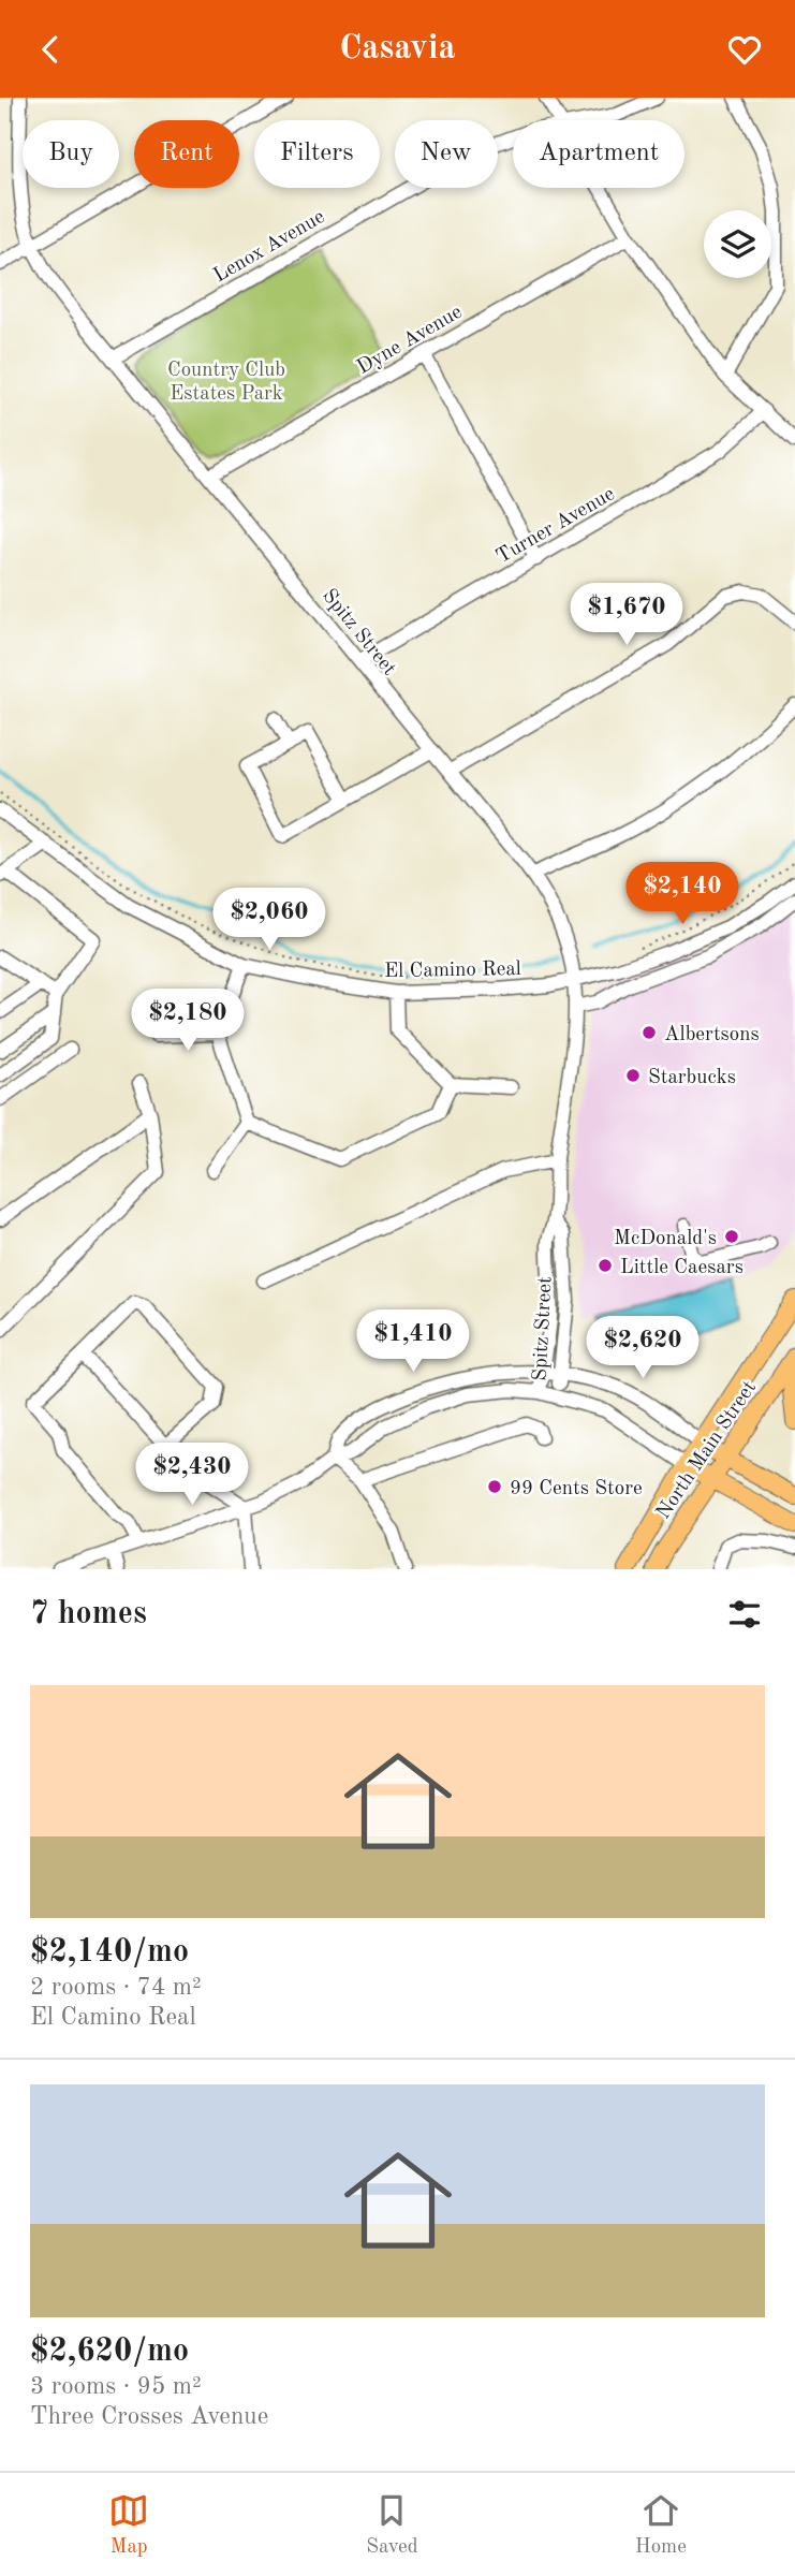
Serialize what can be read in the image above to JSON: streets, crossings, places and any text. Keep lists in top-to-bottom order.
{
  "streets": {
    "main road": ["North Main Street"],
    "street": [
      "Lenox Avenue",
      "Dyne Avenue",
      "Turner Avenue",
      "Spitz Street",
      "El Camino Real"
    ]
  },
  "crossings": [
    ["Lenox Avenue", "Spitz Street"],
    ["Dyne Avenue", "Spitz Street"],
    ["Turner Avenue", "Spitz Street"],
    ["Spitz Street", "El Camino Real"]
  ],
  "parks": ["Country Club Estates Park"],
  "places": [
    "Albertsons",
    "Starbucks",
    "McDonald's",
    "Little Caesars",
    "99 Cents Store"
  ],
  "page": {
    "header": "Casavia",
    "chip": [
      "Buy",
      "Rent",
      "Filters",
      "New",
      "Apartment"
    ],
    "price": [
      "$1,670",
      "$2,140",
      "$2,060",
      "$2,180",
      "$1,410",
      "$2,620",
      "$2,430"
    ],
    "heading": "7 homes",
    "list": [
      {
        "name": "$2,140/mo",
        "note": "2 rooms · 74 m² · El Camino Real"
      },
      {
        "name": "$2,620/mo",
        "note": "3 rooms · 95 m² · Three Crosses Avenue"
      }
    ],
    "tabs": ["Map", "Saved", "Home"]
  }
}
